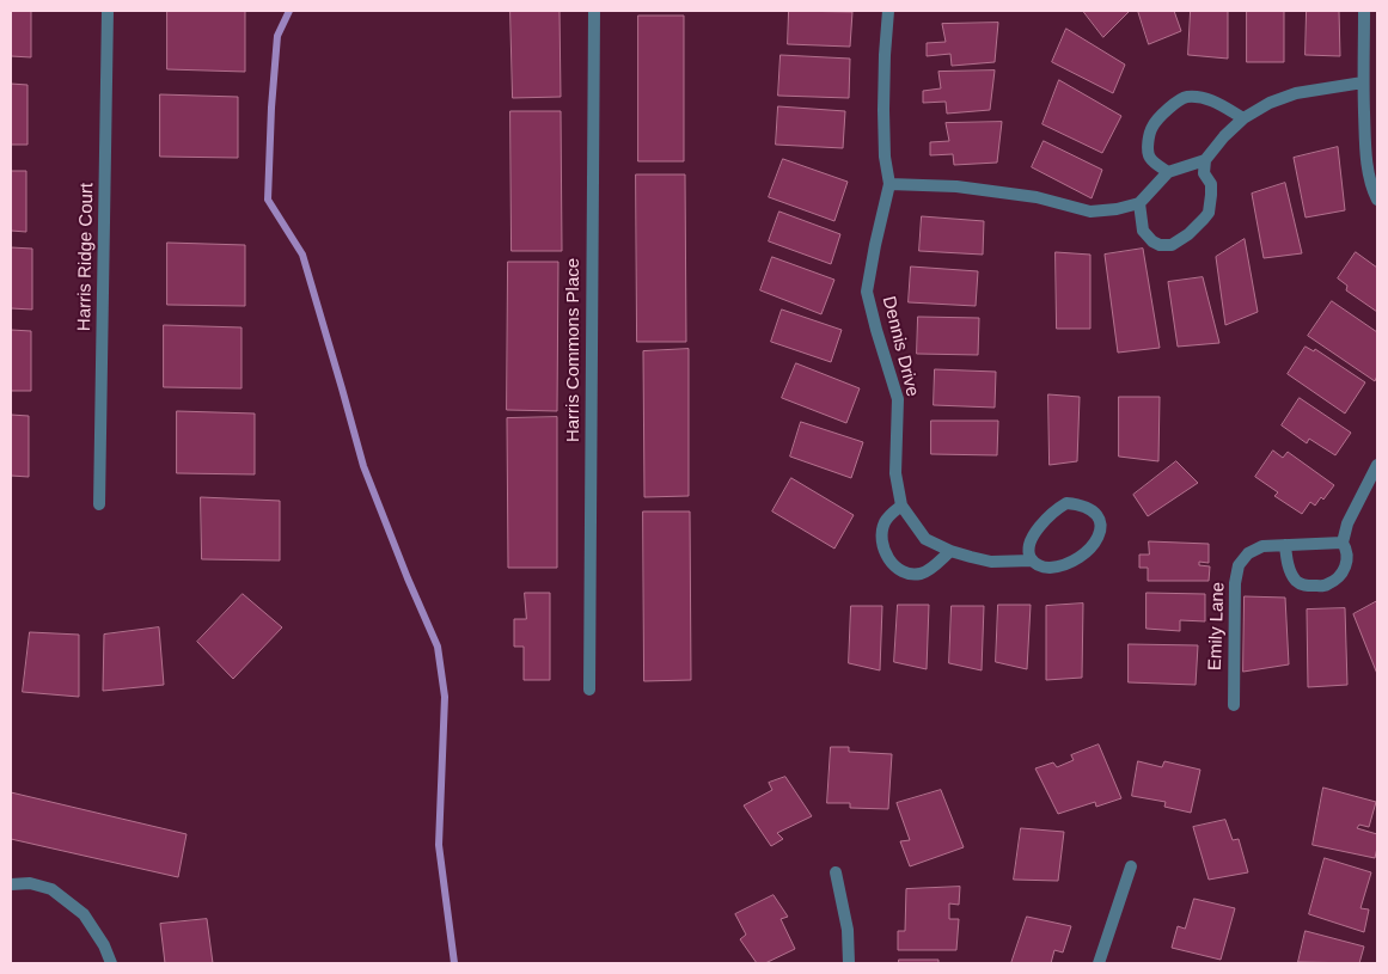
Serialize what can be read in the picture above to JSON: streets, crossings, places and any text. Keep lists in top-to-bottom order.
{
  "streets": {
    "street": [
      "Harris Ridge Court",
      "Dennis Drive",
      "Harris Commons Place",
      "Emily Lane"
    ]
  }
}
